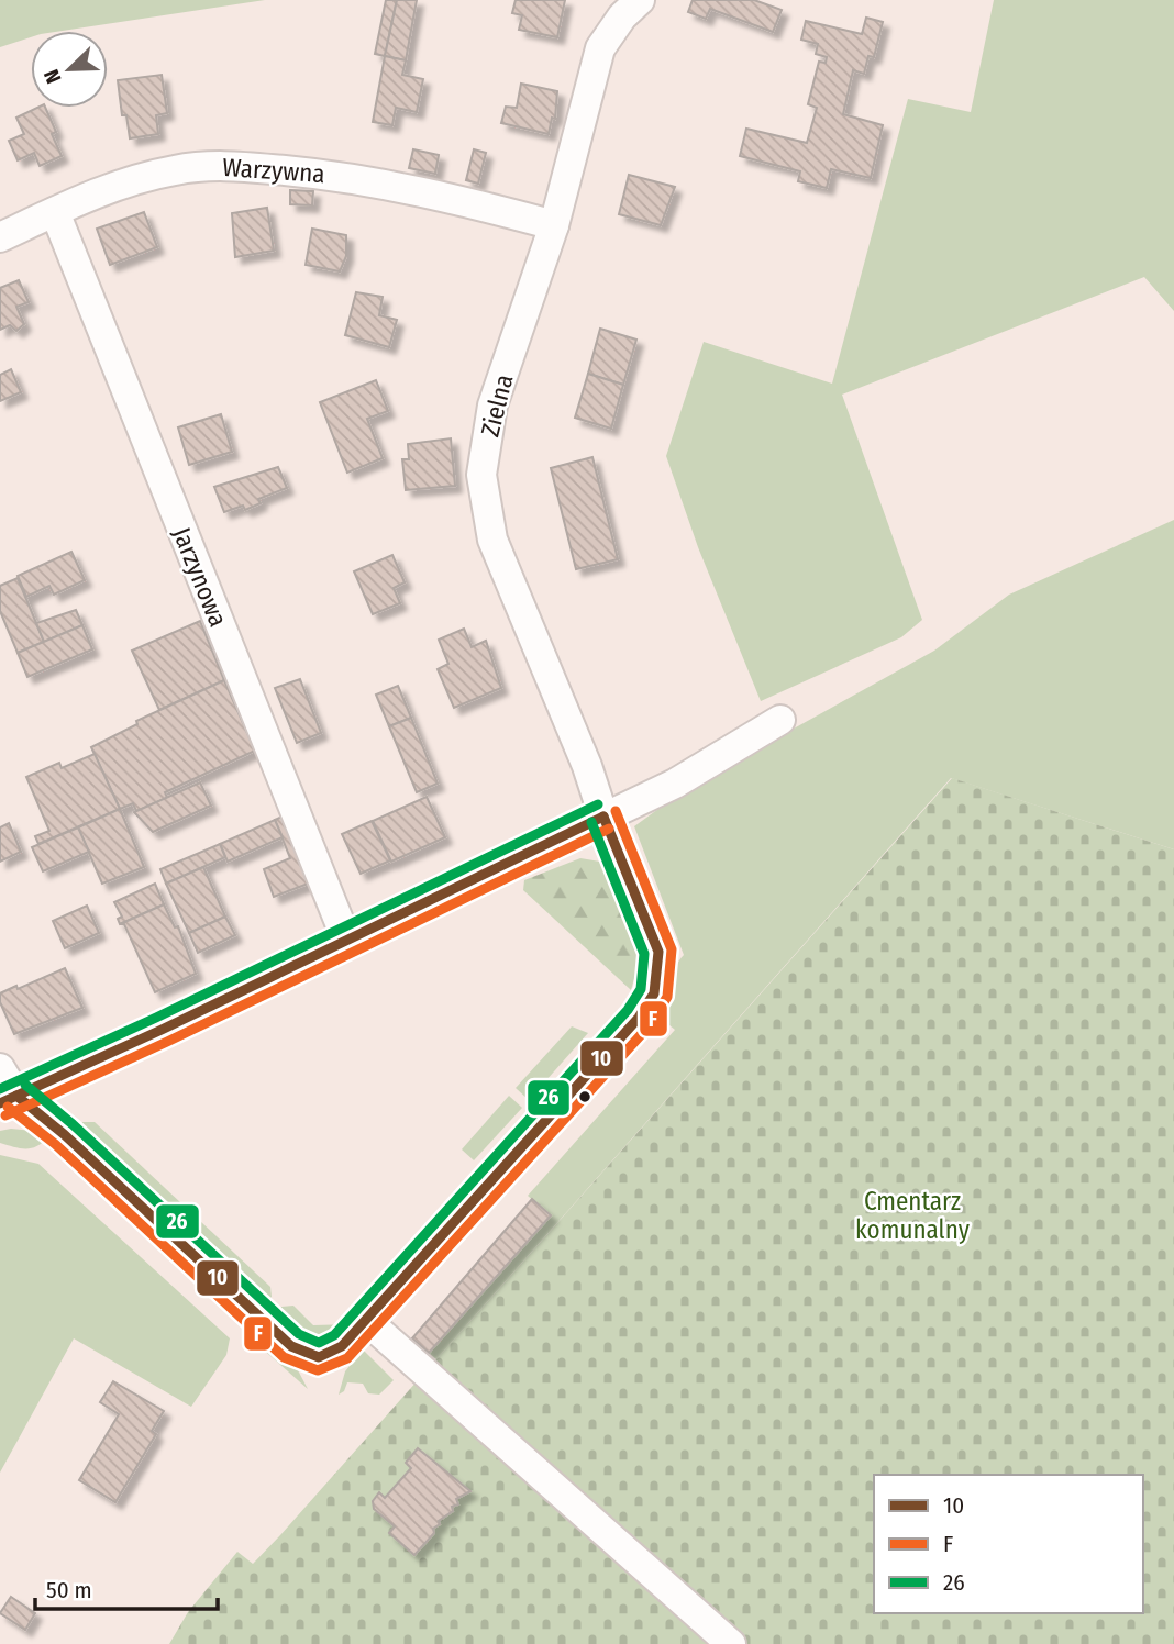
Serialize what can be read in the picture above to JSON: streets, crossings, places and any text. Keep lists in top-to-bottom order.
{
  "streets": {
    "street": ["Warzywna", "Zielna", "Jarzynowa"]
  },
  "crossings": [
    ["Warzywna", "Zielna"],
    ["Warzywna", "Jarzynowa"]
  ],
  "parks": ["Cmentarz komunalny"],
  "lines": ["transit line 26", "transit line F", "transit line 10"],
  "legend": ["10", "F", "26"],
  "scale_bar": "50 m",
  "north": "bottom left"
}
